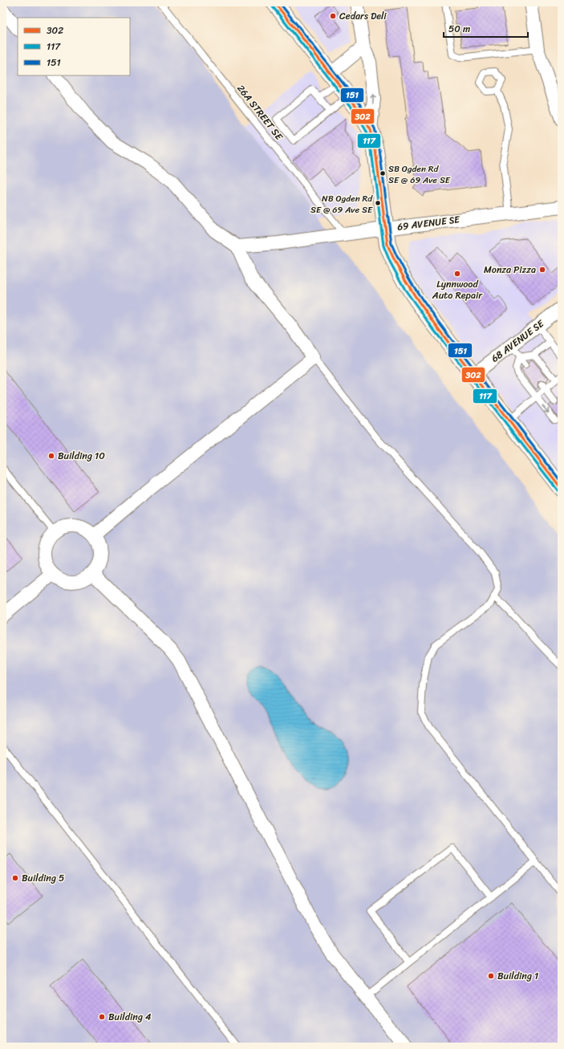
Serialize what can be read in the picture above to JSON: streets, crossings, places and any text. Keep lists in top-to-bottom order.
{
  "streets": {
    "street": ["69 AVENUE SE", "68 AVENUE SE"],
    "lane": ["26A STREET SE"]
  },
  "crossings": [
    ["26A STREET SE", "69 AVENUE SE"]
  ],
  "places": [
    "Cedars Deli",
    "SB Ogden Rd SE @ 69 Ave SE",
    "NB Ogden Rd SE @ 69 Ave SE",
    "Monza Pizza",
    "Lynnwood Auto Repair",
    "Building 10",
    "Building 5",
    "Building 1",
    "Building 4"
  ],
  "lines": ["transit line 302", "transit line 151", "transit line 117"],
  "legend": ["302", "117", "151"],
  "scale_bar": "50 m"
}
